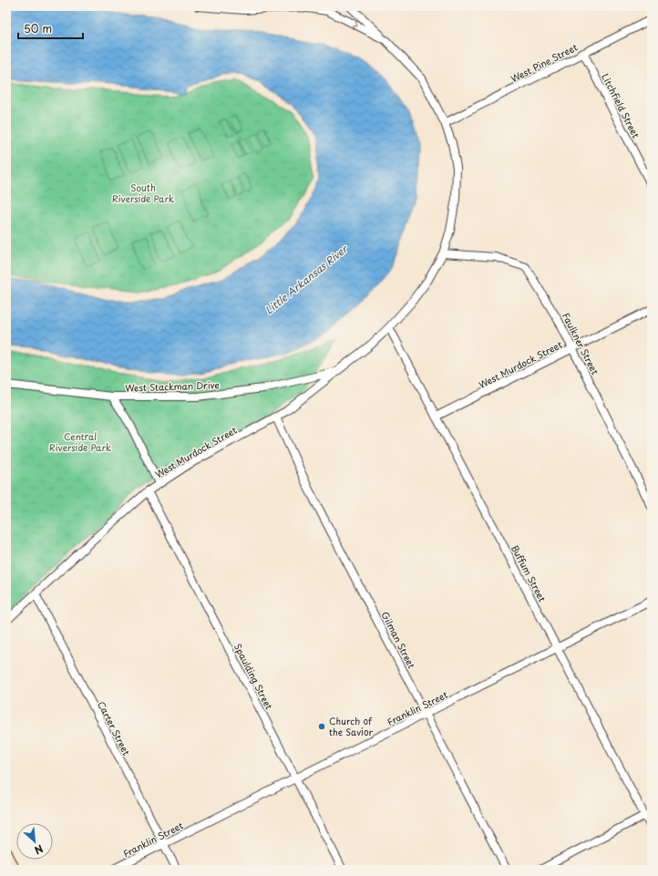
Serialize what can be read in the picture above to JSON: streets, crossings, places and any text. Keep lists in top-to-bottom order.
{
  "streets": {
    "street": [
      "West Pine Street",
      "Litchfield Street",
      "Faulkner Street",
      "West Murdock Street",
      "West Stackman Drive",
      "Buffum Street",
      "Gilman Street",
      "Spaulding Street",
      "Franklin Street",
      "Carter Street"
    ]
  },
  "crossings": [
    ["West Pine Street", "Litchfield Street"],
    ["West Pine Street", "West Murdock Street"],
    ["Faulkner Street", "West Murdock Street"],
    ["West Murdock Street", "West Stackman Drive"],
    ["West Murdock Street", "Buffum Street"],
    ["West Murdock Street", "Gilman Street"],
    ["West Murdock Street", "Spaulding Street"],
    ["West Murdock Street", "Carter Street"],
    ["Buffum Street", "Franklin Street"],
    ["Gilman Street", "Franklin Street"],
    ["Spaulding Street", "Franklin Street"],
    ["Franklin Street", "Carter Street"]
  ],
  "water": ["Little Arkansas River"],
  "parks": ["South Riverside Park", "Central Riverside Park"],
  "places": ["Church of the Savior"],
  "scale_bar": "50 m",
  "north": "bottom right"
}
